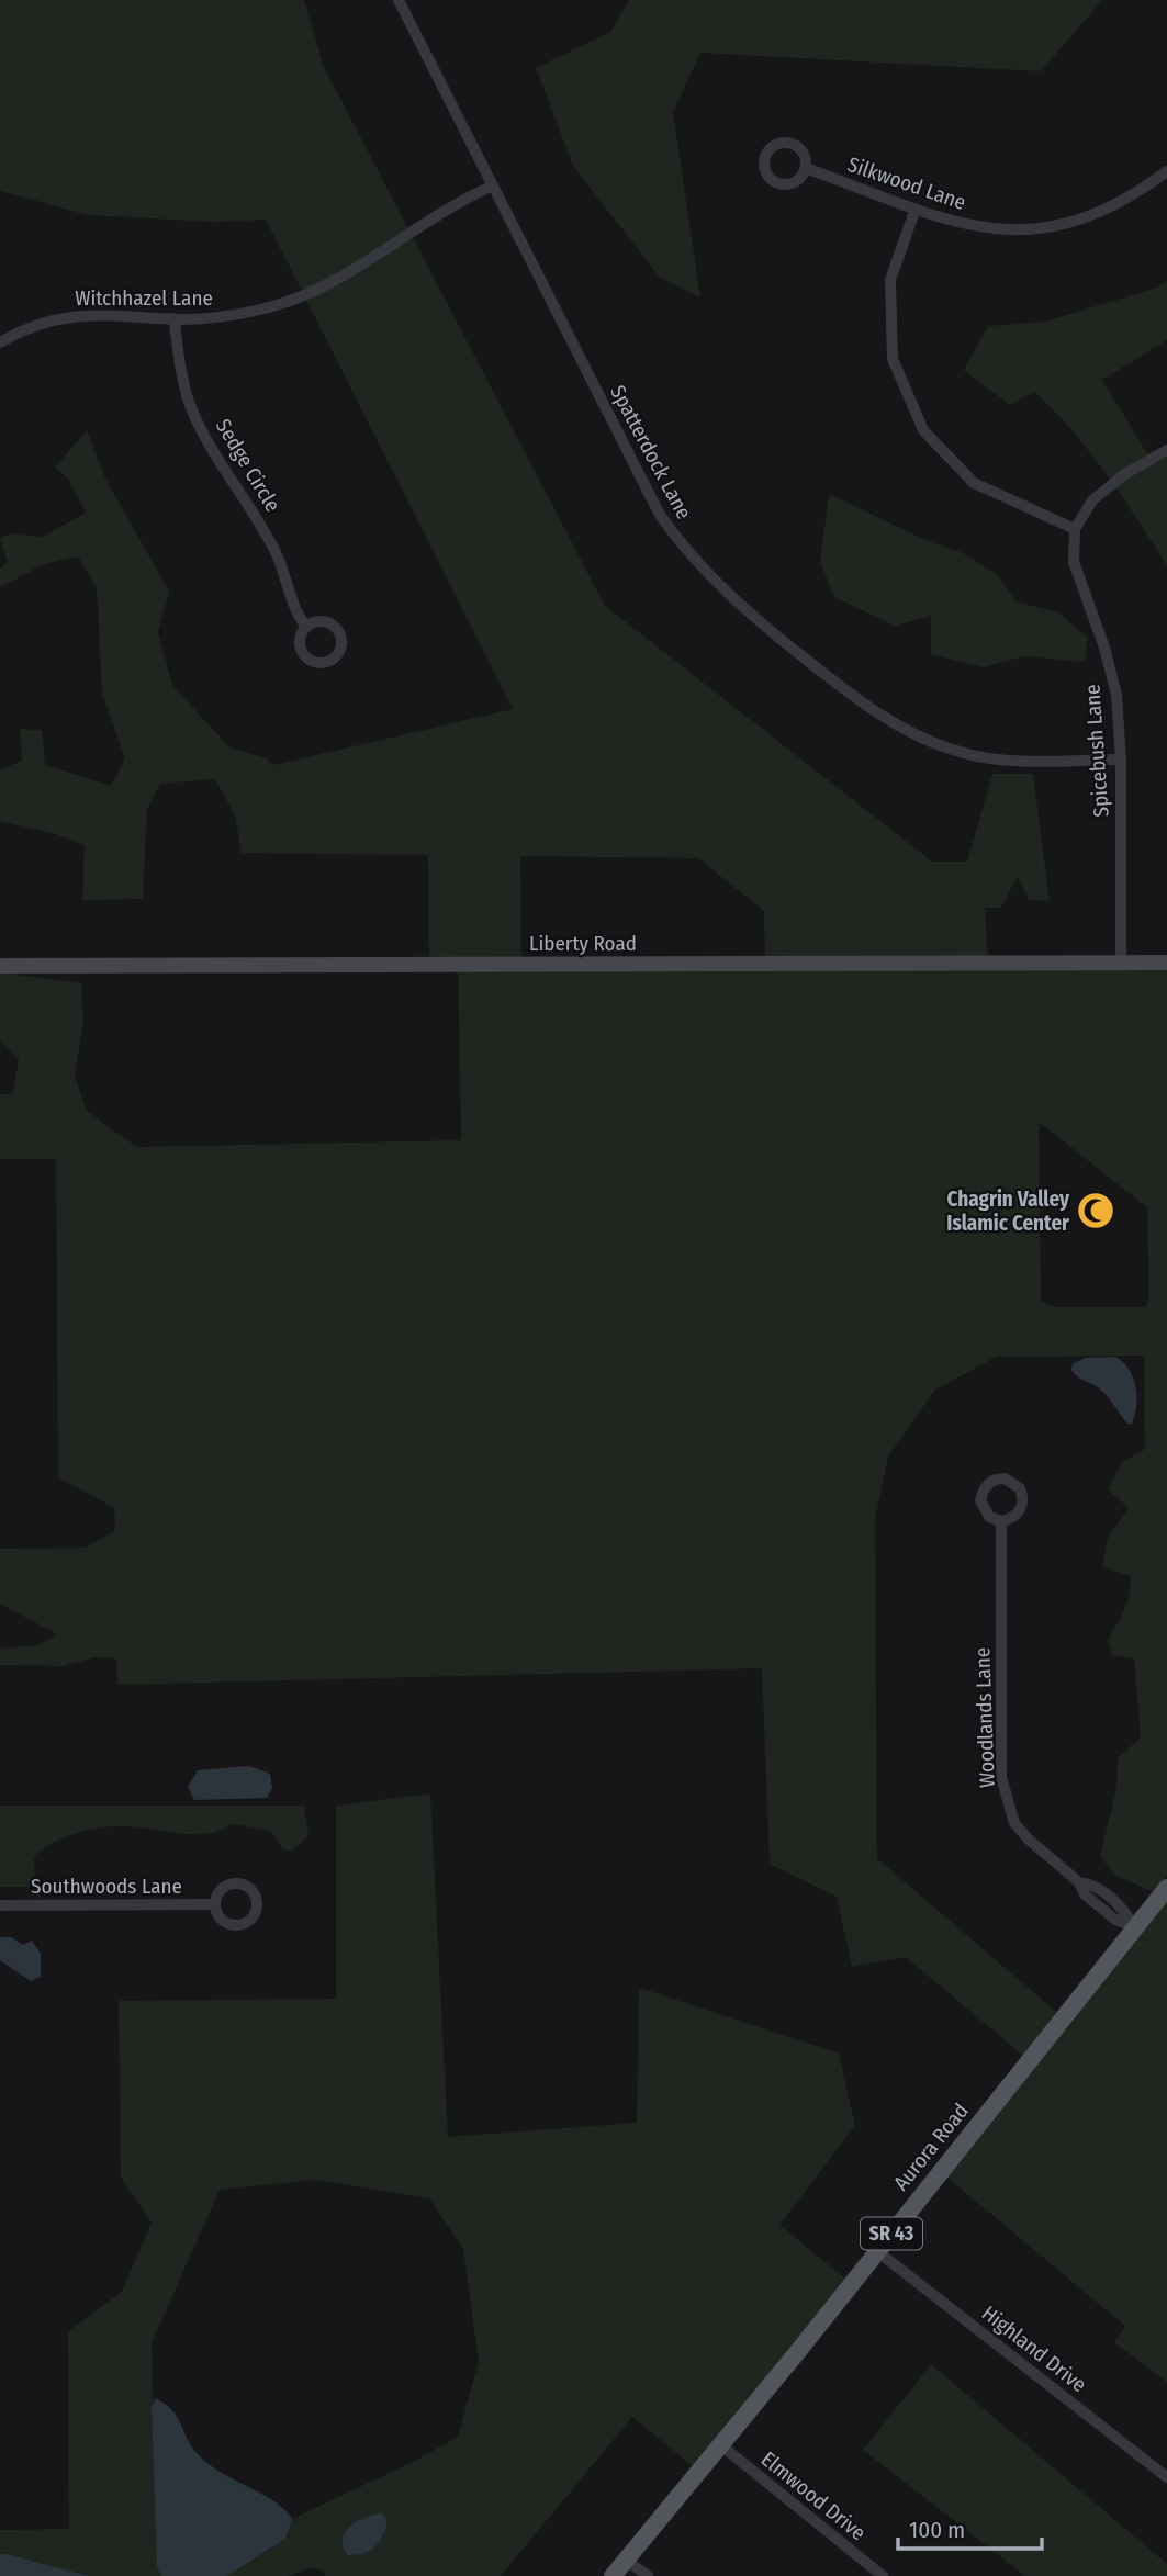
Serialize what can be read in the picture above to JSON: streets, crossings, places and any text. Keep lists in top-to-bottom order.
{
  "streets": {
    "main road": ["Aurora Road", "SR 43"],
    "street": [
      "Silkwood Lane",
      "Witchhazel Lane",
      "Spatterdock Lane",
      "Sedge Circle",
      "Spicebush Lane",
      "Liberty Road",
      "Woodlands Lane",
      "Southwoods Lane",
      "Highland Drive",
      "Elmwood Drive"
    ]
  },
  "crossings": [
    ["Witchhazel Lane", "Spatterdock Lane"],
    ["Witchhazel Lane", "Sedge Circle"],
    ["Spatterdock Lane", "Spicebush Lane"],
    ["Spicebush Lane", "Liberty Road"],
    ["Woodlands Lane", "Aurora Road"],
    ["Aurora Road", "Highland Drive"],
    ["Aurora Road", "Elmwood Drive"]
  ],
  "places": {
    "mosque": ["Chagrin Valley Islamic Center"]
  },
  "scale_bar": "100 m"
}
